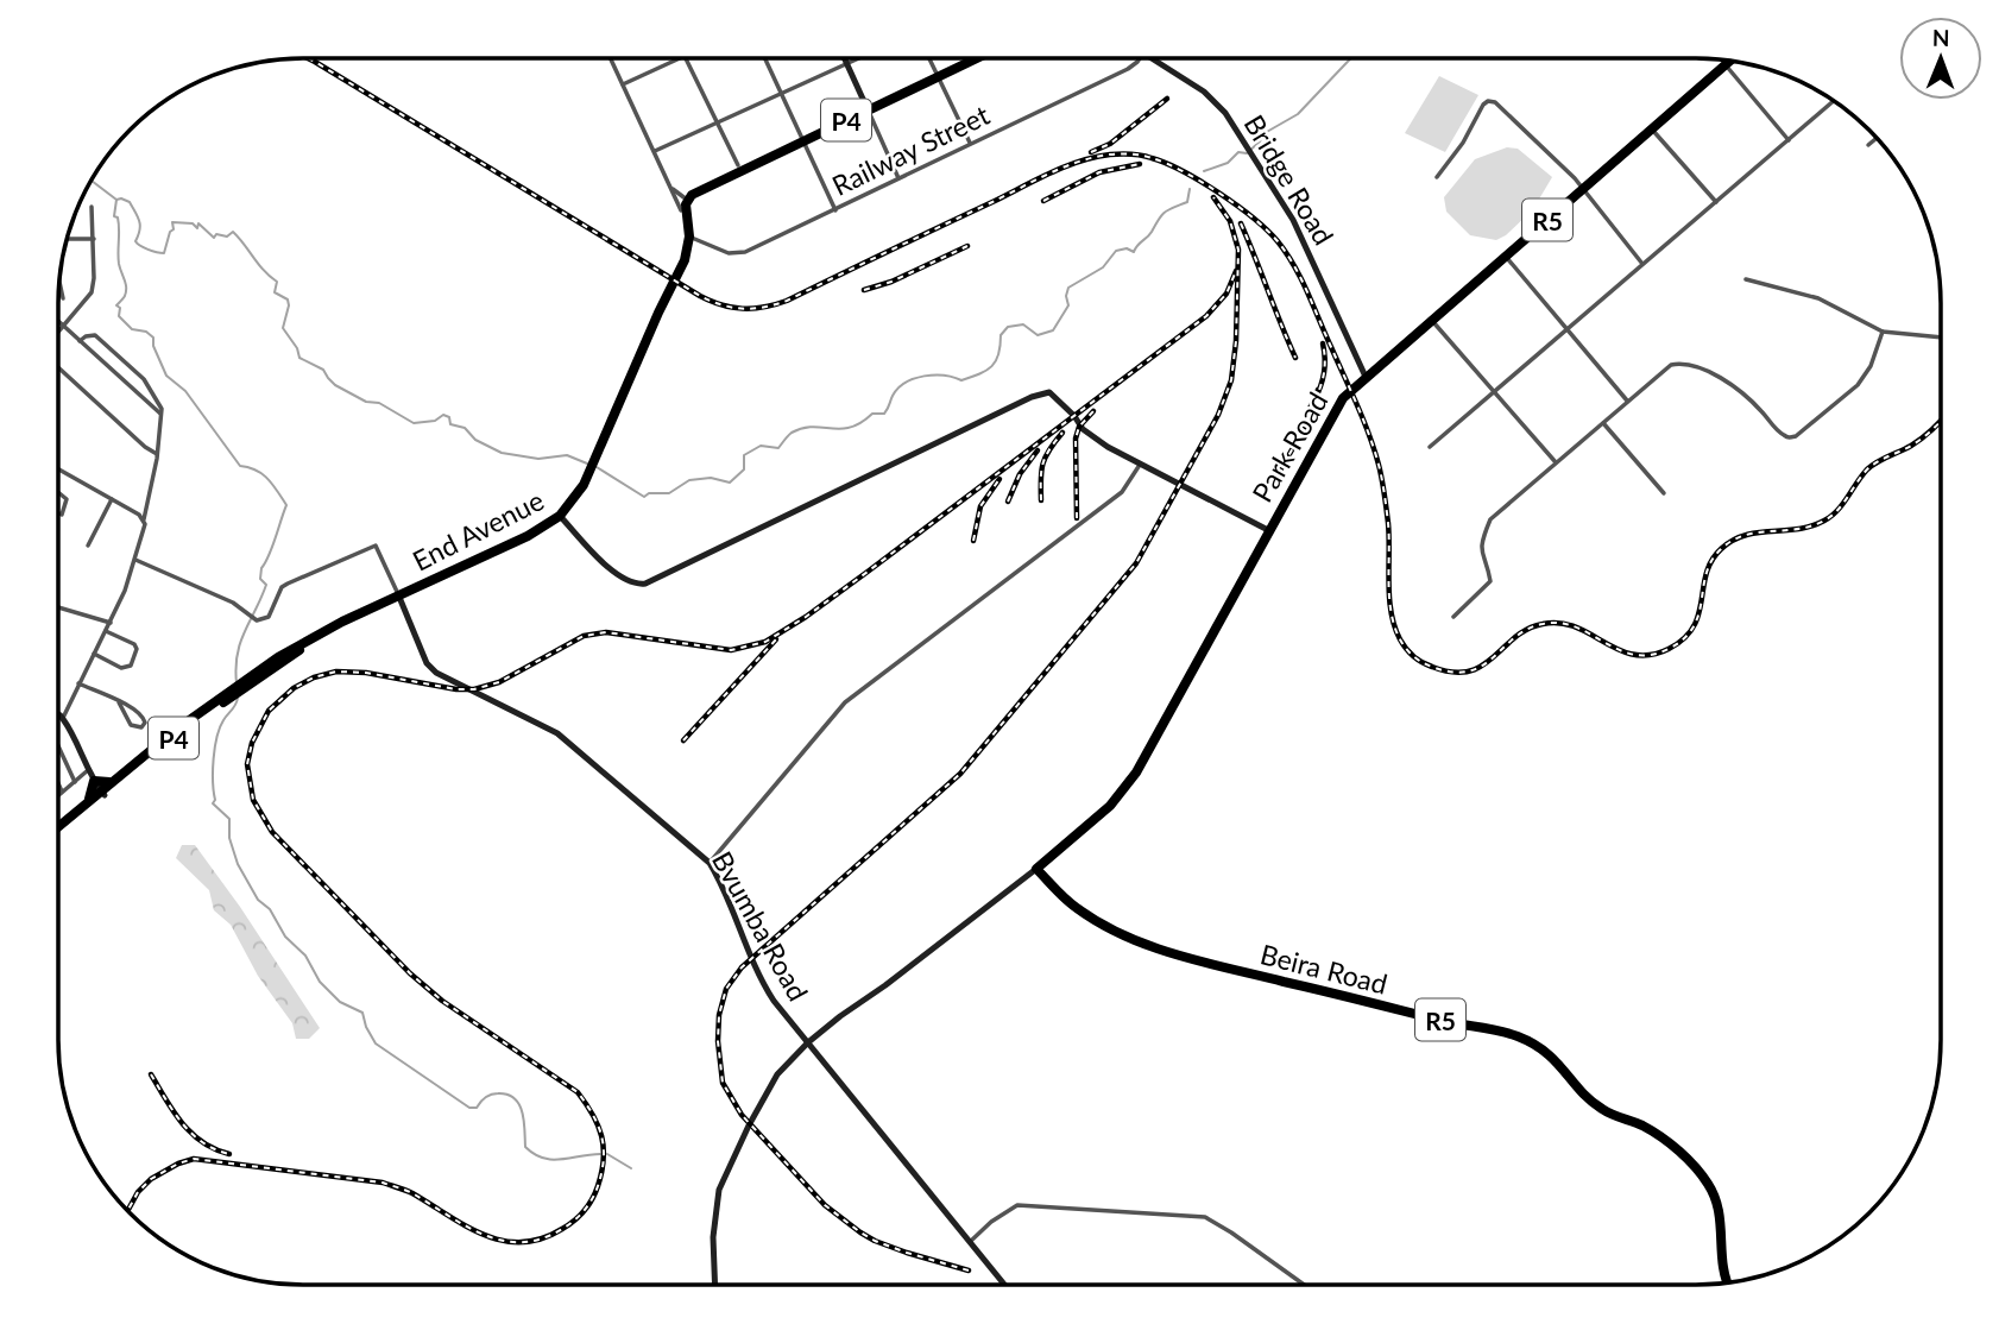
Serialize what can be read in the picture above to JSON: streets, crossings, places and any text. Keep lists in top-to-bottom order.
{
  "streets": {
    "highway": [
      "P4",
      "R5",
      "Park Road",
      "End Avenue",
      "Beira Road"
    ],
    "street": ["Railway Street", "Bridge Road", "Bvumba Road"]
  },
  "crossings": [
    ["P4", "End Avenue"],
    ["Railway Street", "End Avenue"],
    ["Bridge Road", "Park Road"],
    ["Park Road", "Beira Road"],
    ["End Avenue", "Bvumba Road"]
  ],
  "north": "top"
}
